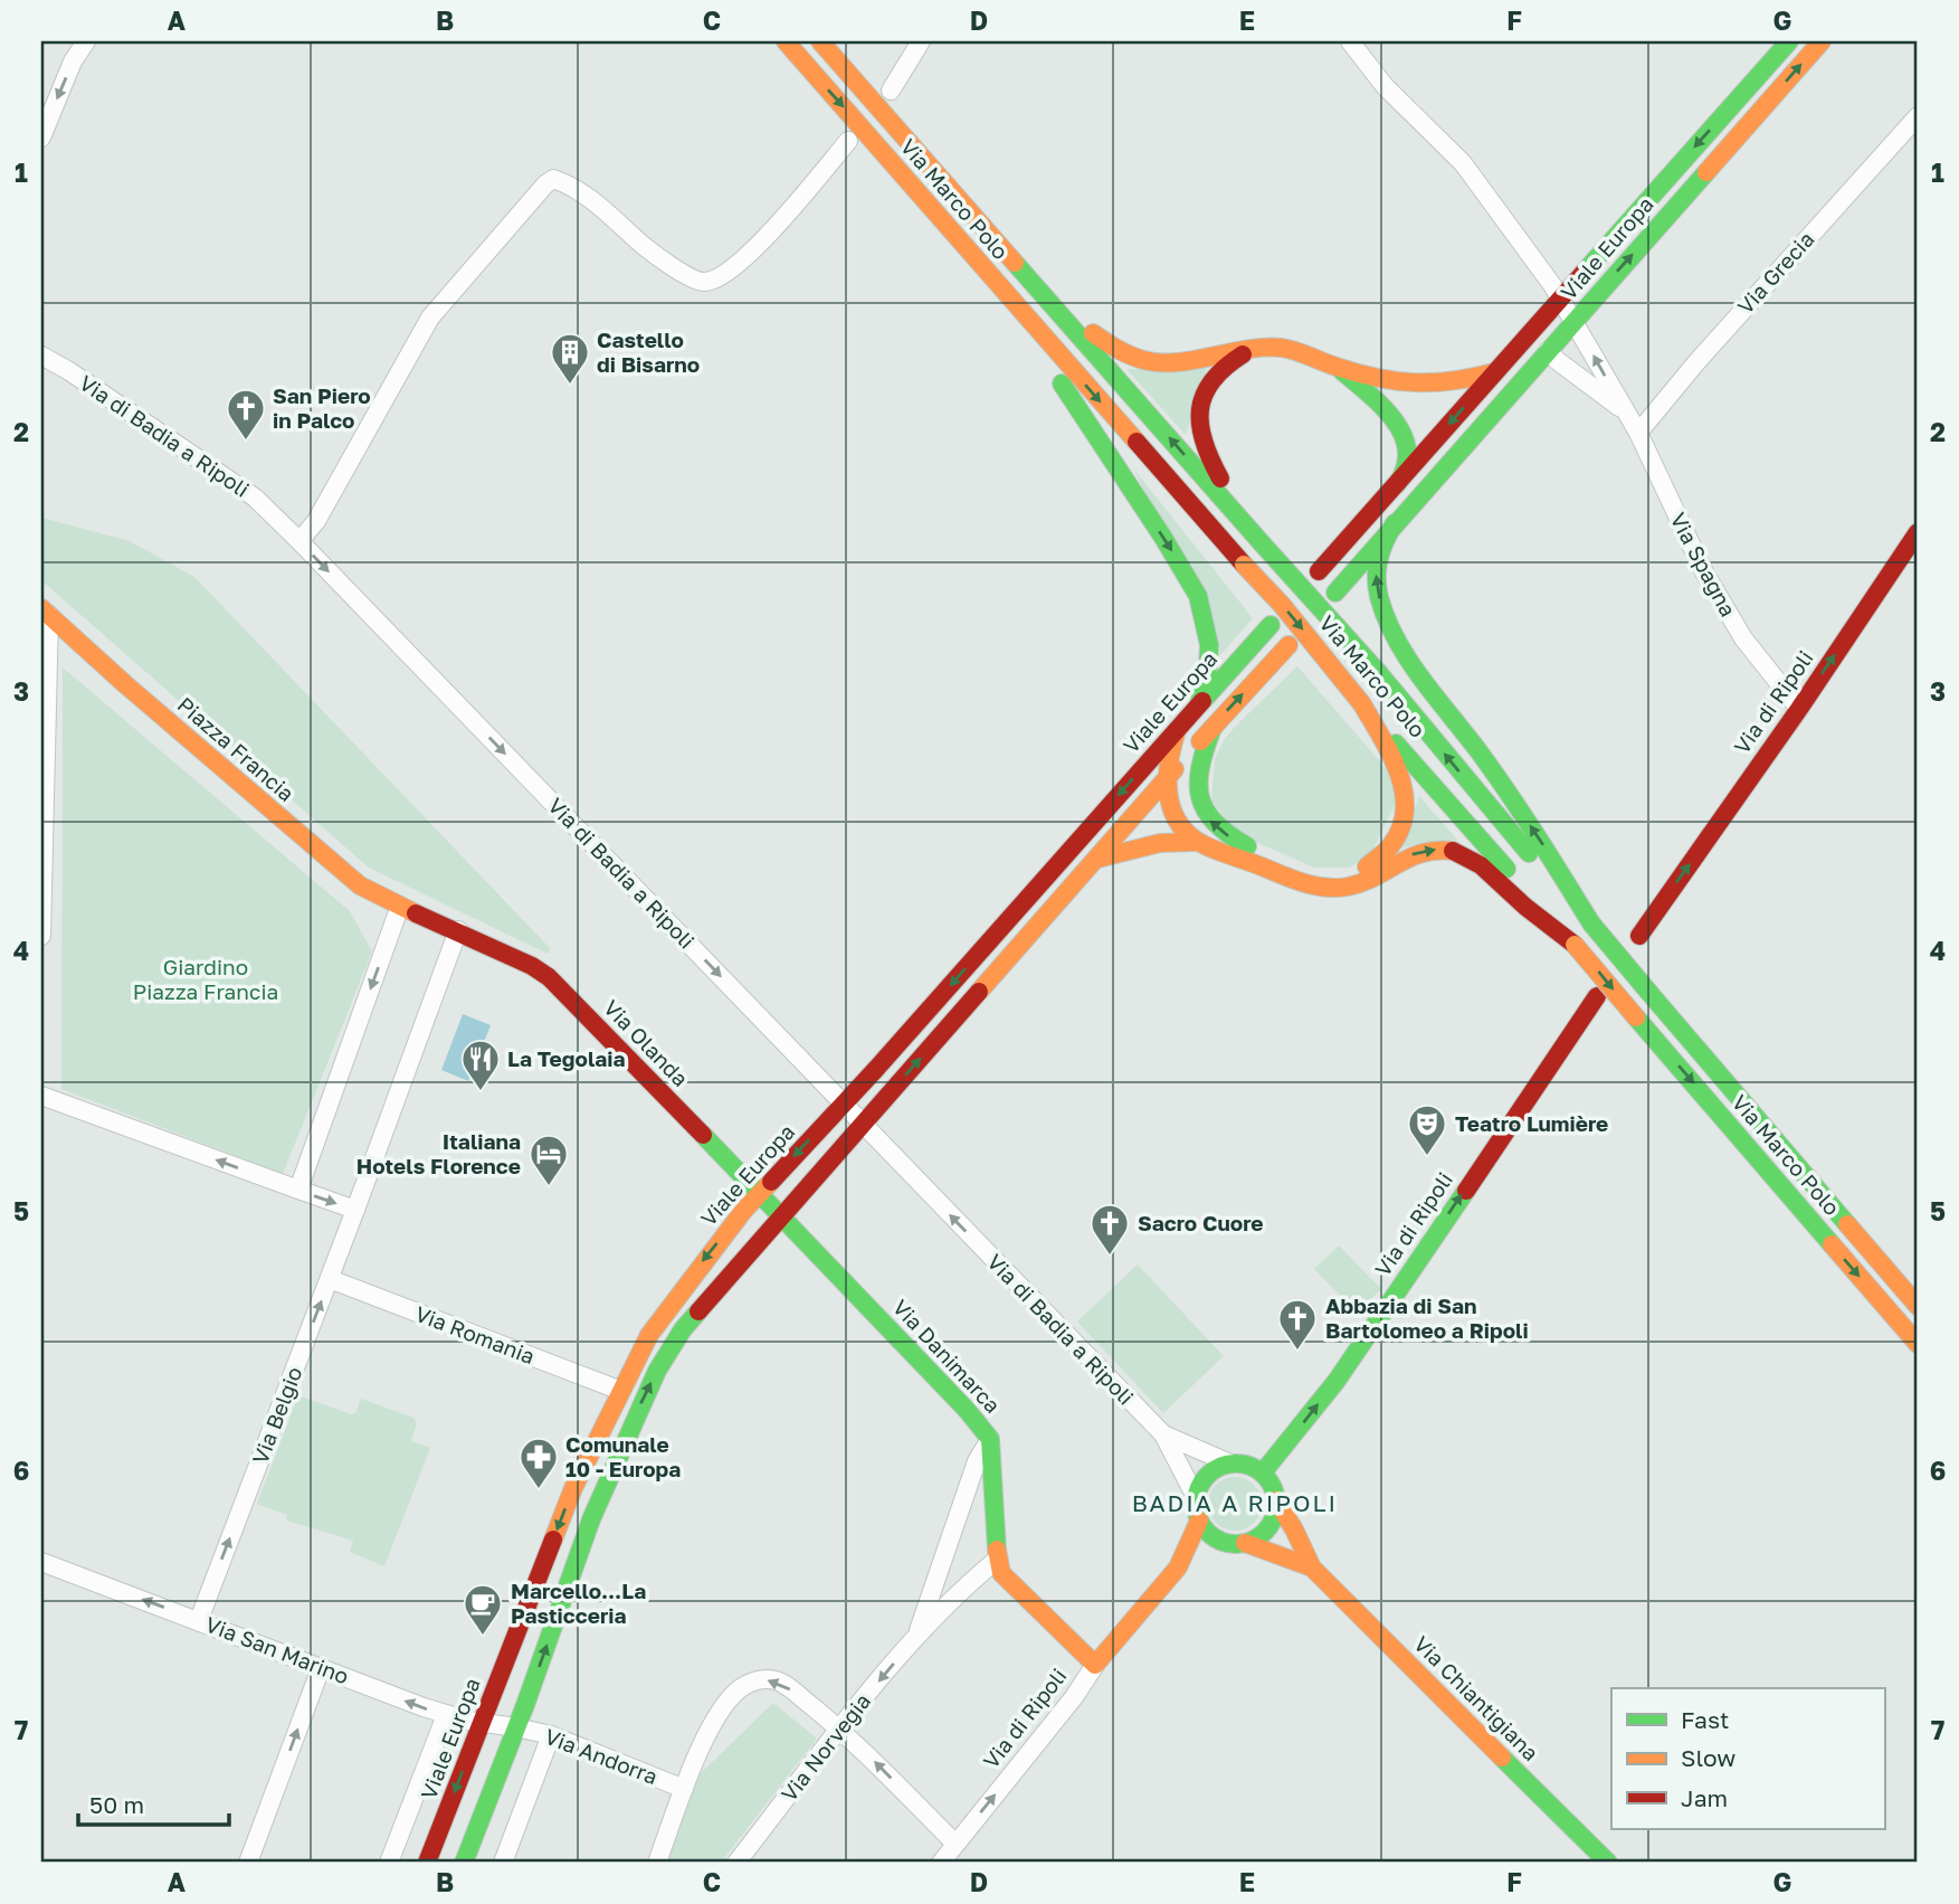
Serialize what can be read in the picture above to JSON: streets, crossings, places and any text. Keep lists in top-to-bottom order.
{
  "streets": {
    "main road": [
      "Via Marco Polo",
      "Viale Europa",
      "Via di Ripoli",
      "Piazza Francia",
      "Via Olanda",
      "Via Danimarca",
      "Via Chiantigiana"
    ],
    "street": [
      "Via Grecia",
      "Via di Badia a Ripoli",
      "Via Spagna",
      "Via Romania",
      "Via Belgio",
      "Via San Marino",
      "Via Norvegia",
      "Via Andorra"
    ]
  },
  "crossings": [
    ["Viale Europa", "Via di Badia a Ripoli"],
    ["Viale Europa", "Via Spagna"],
    ["Viale Europa", "Via Olanda"],
    ["Viale Europa", "Via Romania"],
    ["Viale Europa", "Via San Marino"],
    ["Via Grecia", "Via Spagna"],
    ["Via di Badia a Ripoli", "Via di Ripoli"],
    ["Via di Badia a Ripoli", "Via Chiantigiana"],
    ["Via Spagna", "Via di Ripoli"],
    ["Via di Ripoli", "Via Chiantigiana"],
    ["Piazza Francia", "Via Olanda"],
    ["Via Olanda", "Via Danimarca"],
    ["Via Romania", "Via Belgio"],
    ["Via Danimarca", "Via Norvegia"],
    ["Via Belgio", "Via San Marino"],
    ["Via San Marino", "Via Andorra"]
  ],
  "one_way": ["Via di Ripoli", "Via Belgio", "Via San Marino"],
  "districts": ["BADIA A RIPOLI"],
  "parks": ["Giardino Piazza Francia"],
  "places": {
    "building": ["Castello di Bisarno"],
    "church": ["San Piero in Palco", "Sacro Cuore", "Abbazia di San Bartolomeo a Ripoli"],
    "restaurant": ["La Tegolaia"],
    "theatre": ["Teatro Lumière"],
    "hotel": ["Italiana Hotels Florence"],
    "pharmacy": ["Comunale 10 - Europa"],
    "cafe": ["Marcello...La Pasticceria"]
  },
  "legend": ["Fast", "Slow", "Jam"],
  "scale_bar": "50 m",
  "grid": {
    "columns": [
      "A",
      "B",
      "C",
      "D",
      "E",
      "F",
      "G"
    ],
    "rows": [
      "1",
      "2",
      "3",
      "4",
      "5",
      "6",
      "7"
    ]
  }
}
